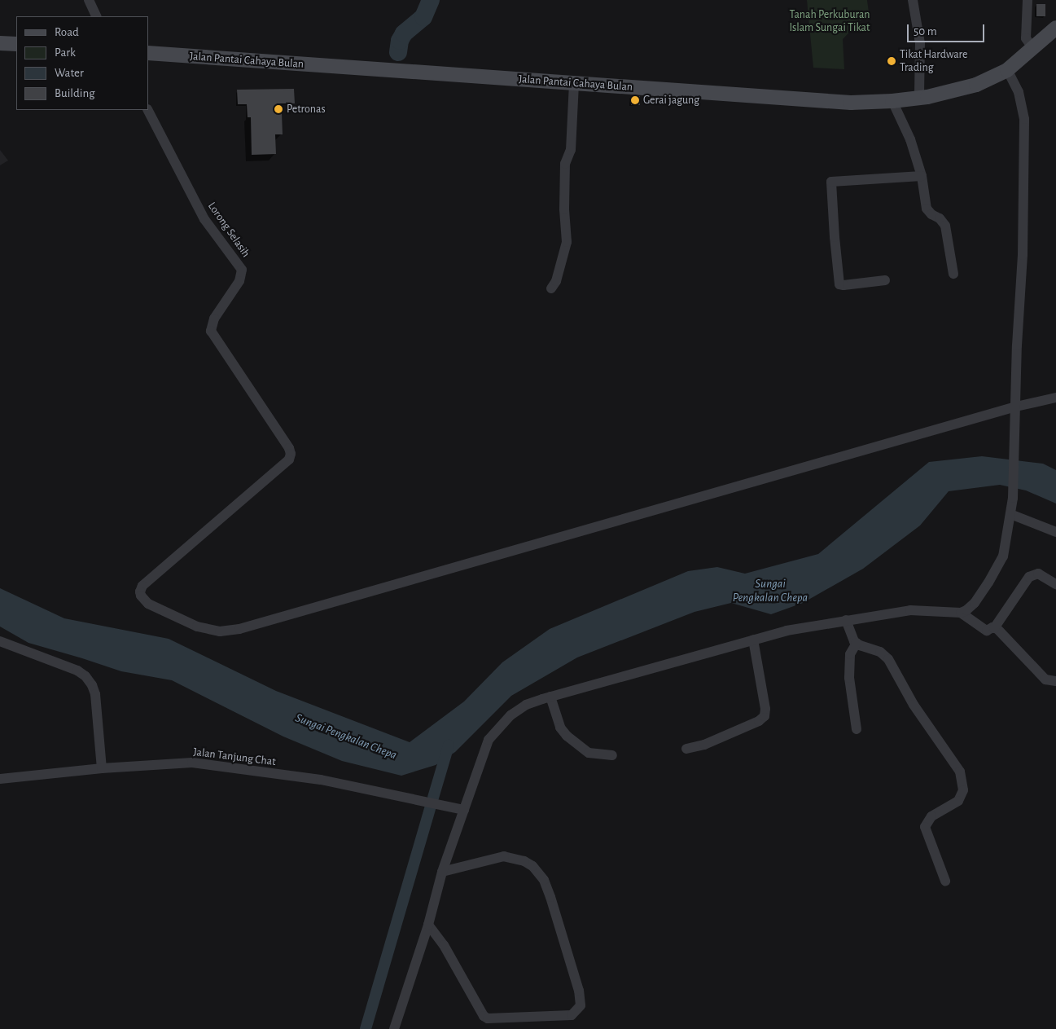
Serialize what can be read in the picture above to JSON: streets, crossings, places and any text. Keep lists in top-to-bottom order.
{
  "streets": {
    "main road": ["Jalan Pantai Cahaya Bulan"],
    "street": ["Lorong Selasih", "Jalan Tanjung Chat"]
  },
  "water": ["Sungai Pengkalan Chepa"],
  "parks": ["Tanah Perkuburan Islam Sungai Tikat"],
  "places": ["Tikat Hardware Trading", "Gerai jagung", "Petronas"],
  "legend": [
    "Road",
    "Park",
    "Water",
    "Building"
  ],
  "scale_bar": "50 m"
}
